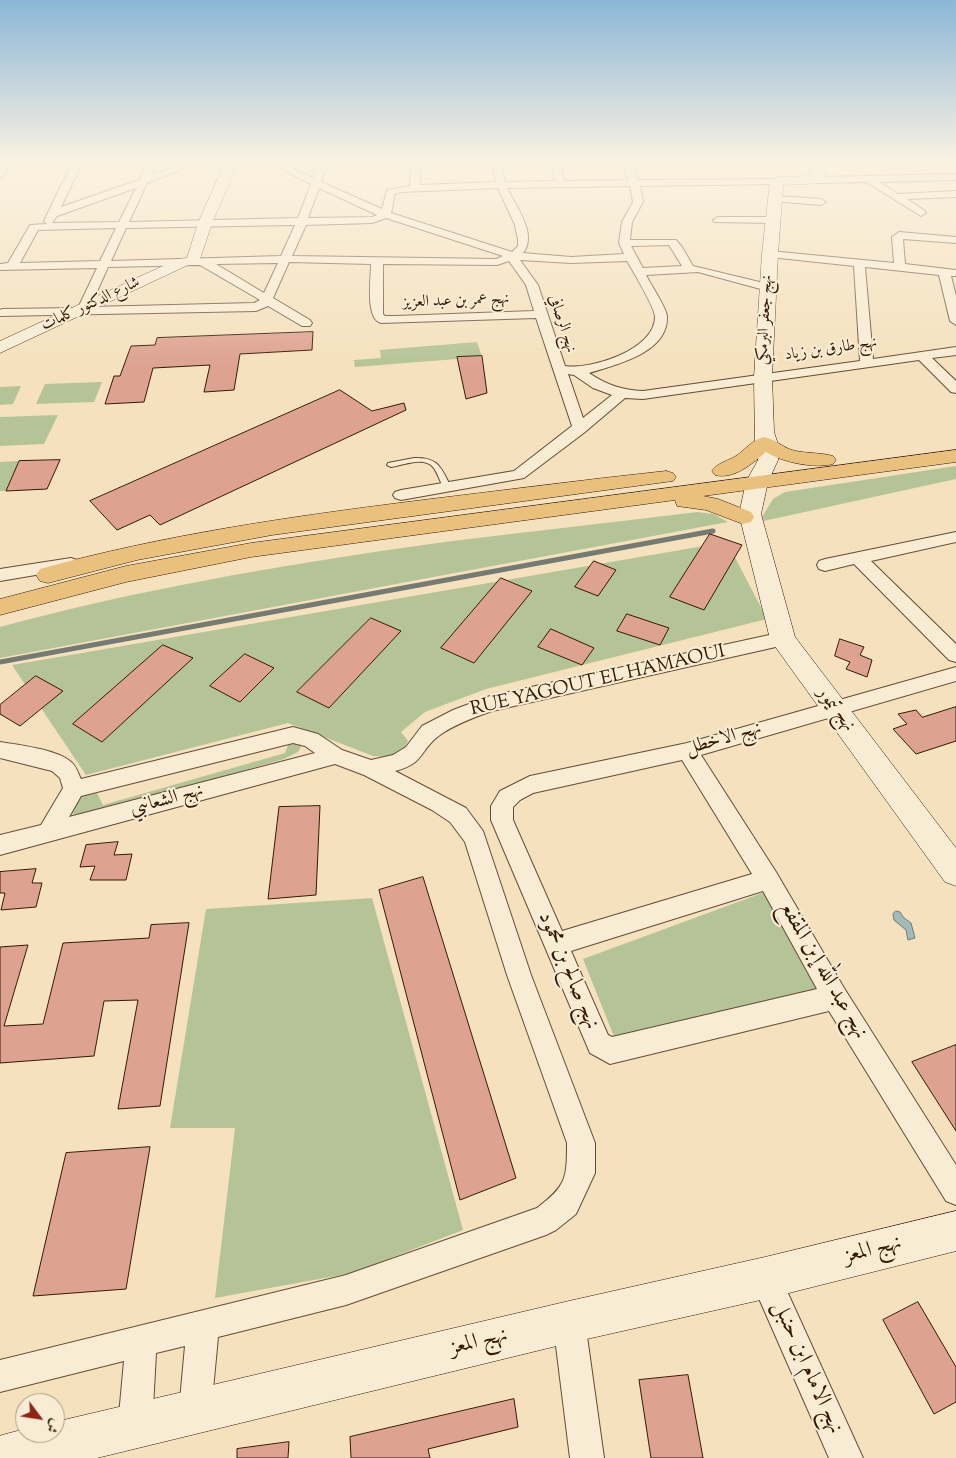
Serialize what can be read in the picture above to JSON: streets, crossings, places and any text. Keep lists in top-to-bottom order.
{
  "streets": {
    "street": [
      "نهج عمر بن عبد العزيز",
      "شارع الدكتور كلمات",
      "نهج جعفر البرمكي",
      "نهج الرصافي",
      "نهج طارق بن زياد",
      "RUE YAGOUT EL HAMAOUI",
      "نهج تيمور",
      "نهج الاخطل",
      "نهج الشعانبي",
      "نهج صالح بن محمود",
      "نهج عبد الله إبن المقفع",
      "نهج المعز",
      "نهج الامام ابن حنبل"
    ]
  },
  "crossings": [
    ["نهج عمر بن عبد العزيز", "نهج الرصافي"],
    ["نهج جعفر البرمكي", "نهج طارق بن زياد"],
    ["نهج جعفر البرمكي", "نهج تيمور"],
    ["نهج الرصافي", "نهج طارق بن زياد"],
    ["RUE YAGOUT EL HAMAOUI", "نهج تيمور"],
    ["نهج تيمور", "نهج الاخطل"],
    ["نهج الاخطل", "نهج صالح بن محمود"],
    ["نهج الاخطل", "نهج عبد الله إبن المقفع"],
    ["نهج صالح بن محمود", "نهج عبد الله إبن المقفع"],
    ["نهج المعز", "نهج الامام ابن حنبل"]
  ],
  "north": "bottom right"
}
